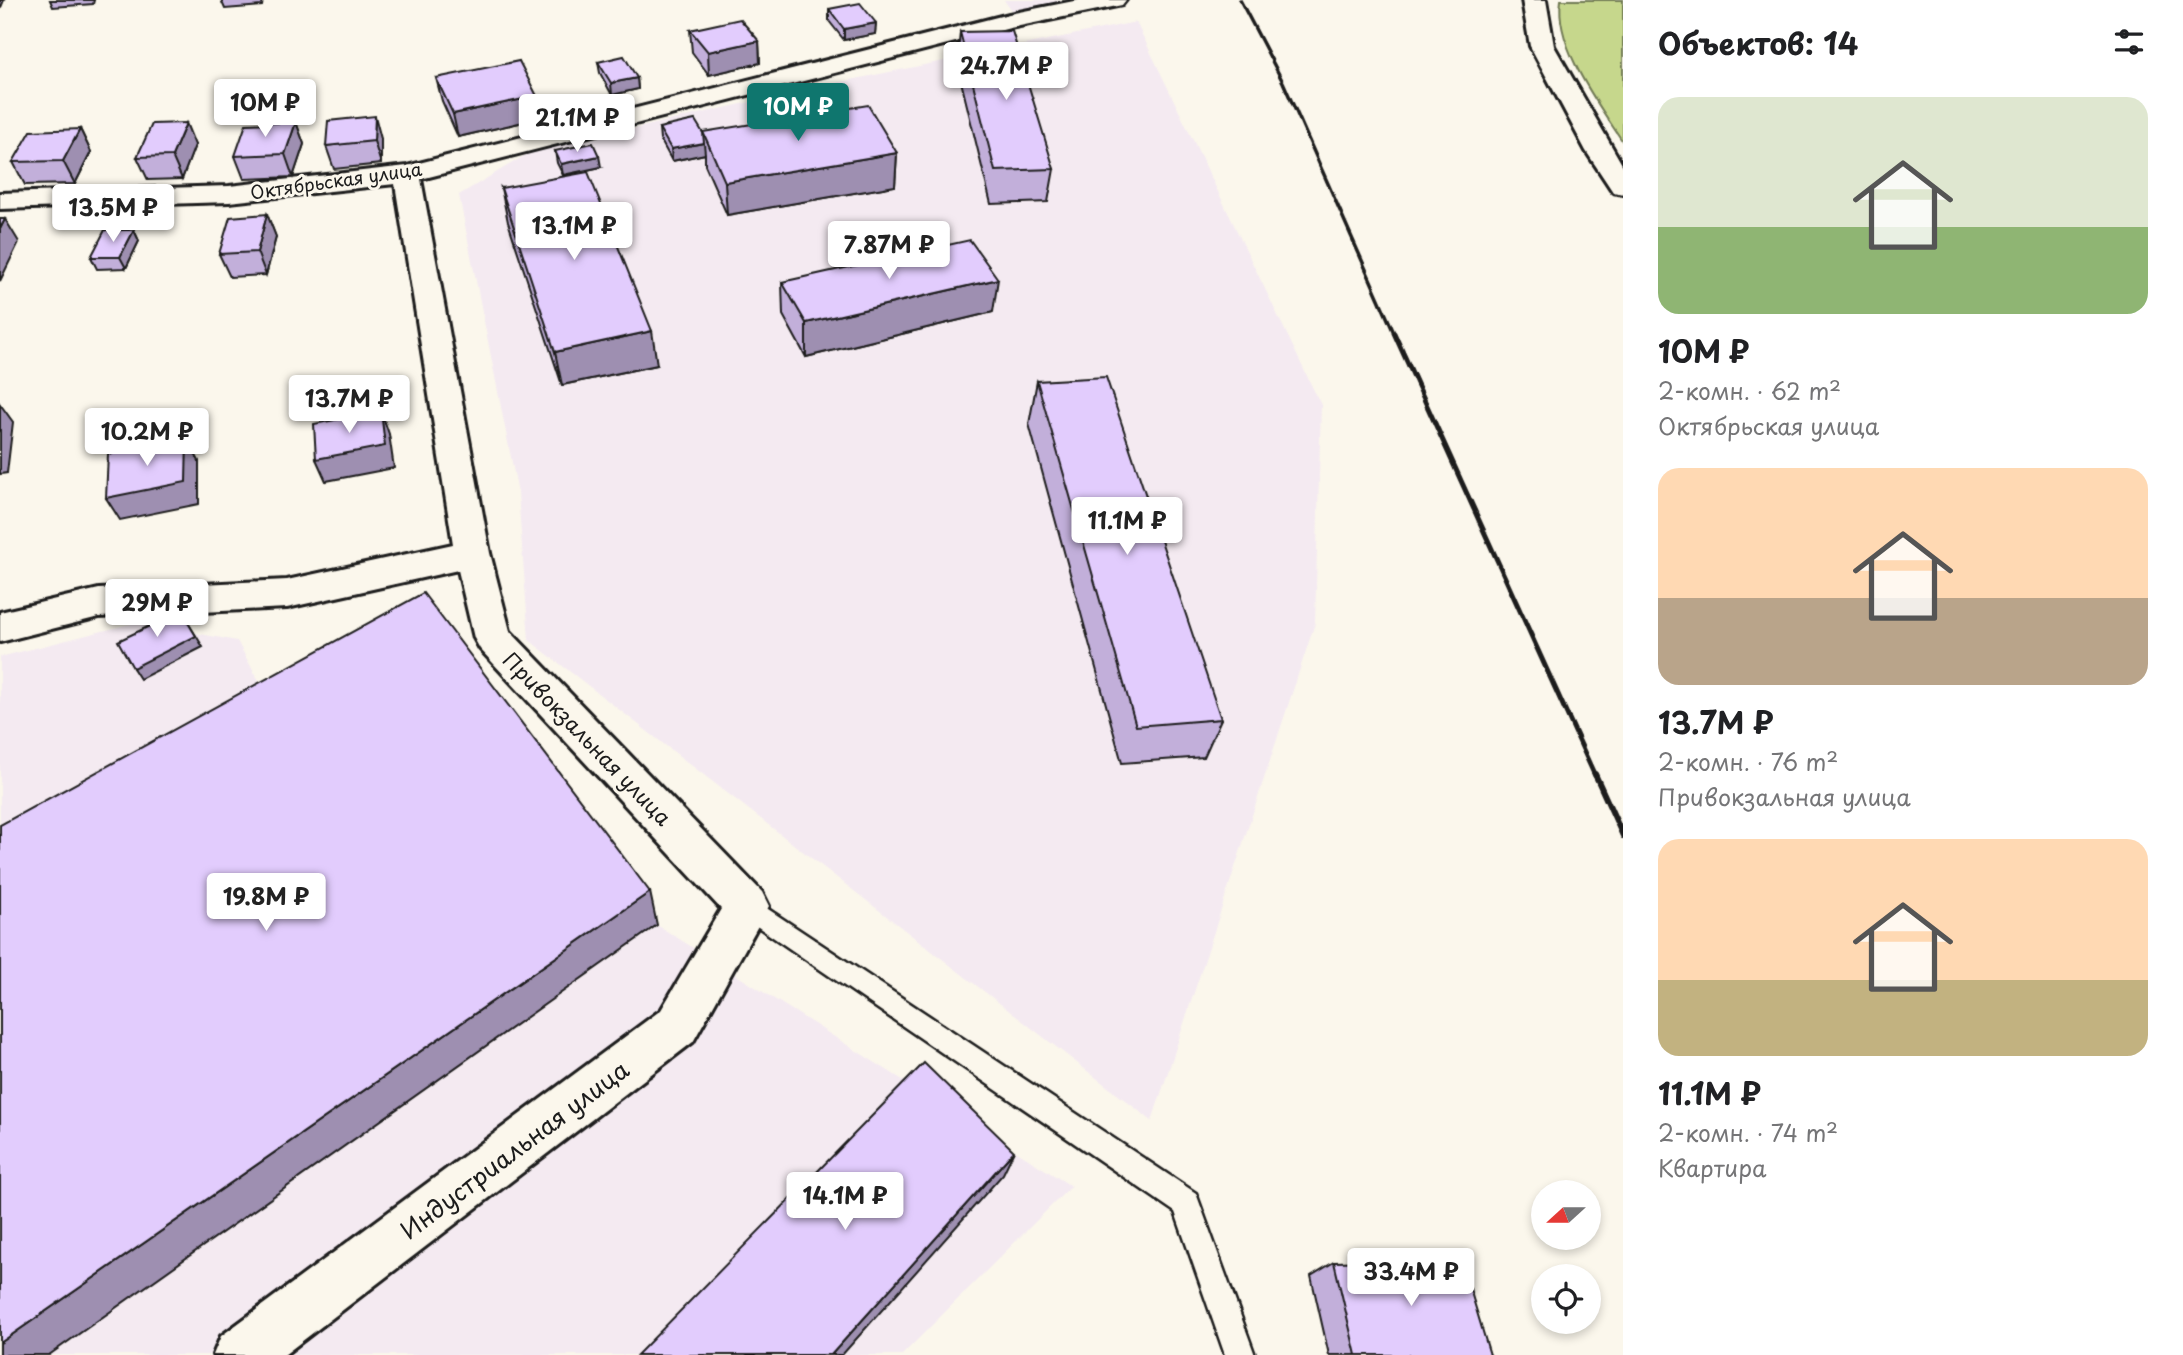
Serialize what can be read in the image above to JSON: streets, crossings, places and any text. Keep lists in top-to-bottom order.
{
  "streets": {
    "street": ["Октябрьская улица", "Привокзальная улица", "Индустриальная улица"]
  },
  "crossings": [
    ["Октябрьская улица", "Привокзальная улица"],
    ["Привокзальная улица", "Индустриальная улица"]
  ],
  "north": "left",
  "page": {
    "heading": "Объектов: 14",
    "price": [
      "24.7M ₽",
      "10M ₽",
      "10M ₽",
      "21.1M ₽",
      "13.5M ₽",
      "13.1M ₽",
      "7.87M ₽",
      "13.7M ₽",
      "10.2M ₽",
      "11.1M ₽",
      "29M ₽",
      "19.8M ₽",
      "14.1M ₽",
      "33.4M ₽"
    ],
    "list": [
      {
        "name": "10M ₽",
        "note": "2-комн. · 62 m² · Октябрьская улица"
      },
      {
        "name": "13.7M ₽",
        "note": "2-комн. · 76 m² · Привокзальная улица"
      },
      {
        "name": "11.1M ₽",
        "note": "2-комн. · 74 m² · Квартира"
      }
    ]
  }
}
